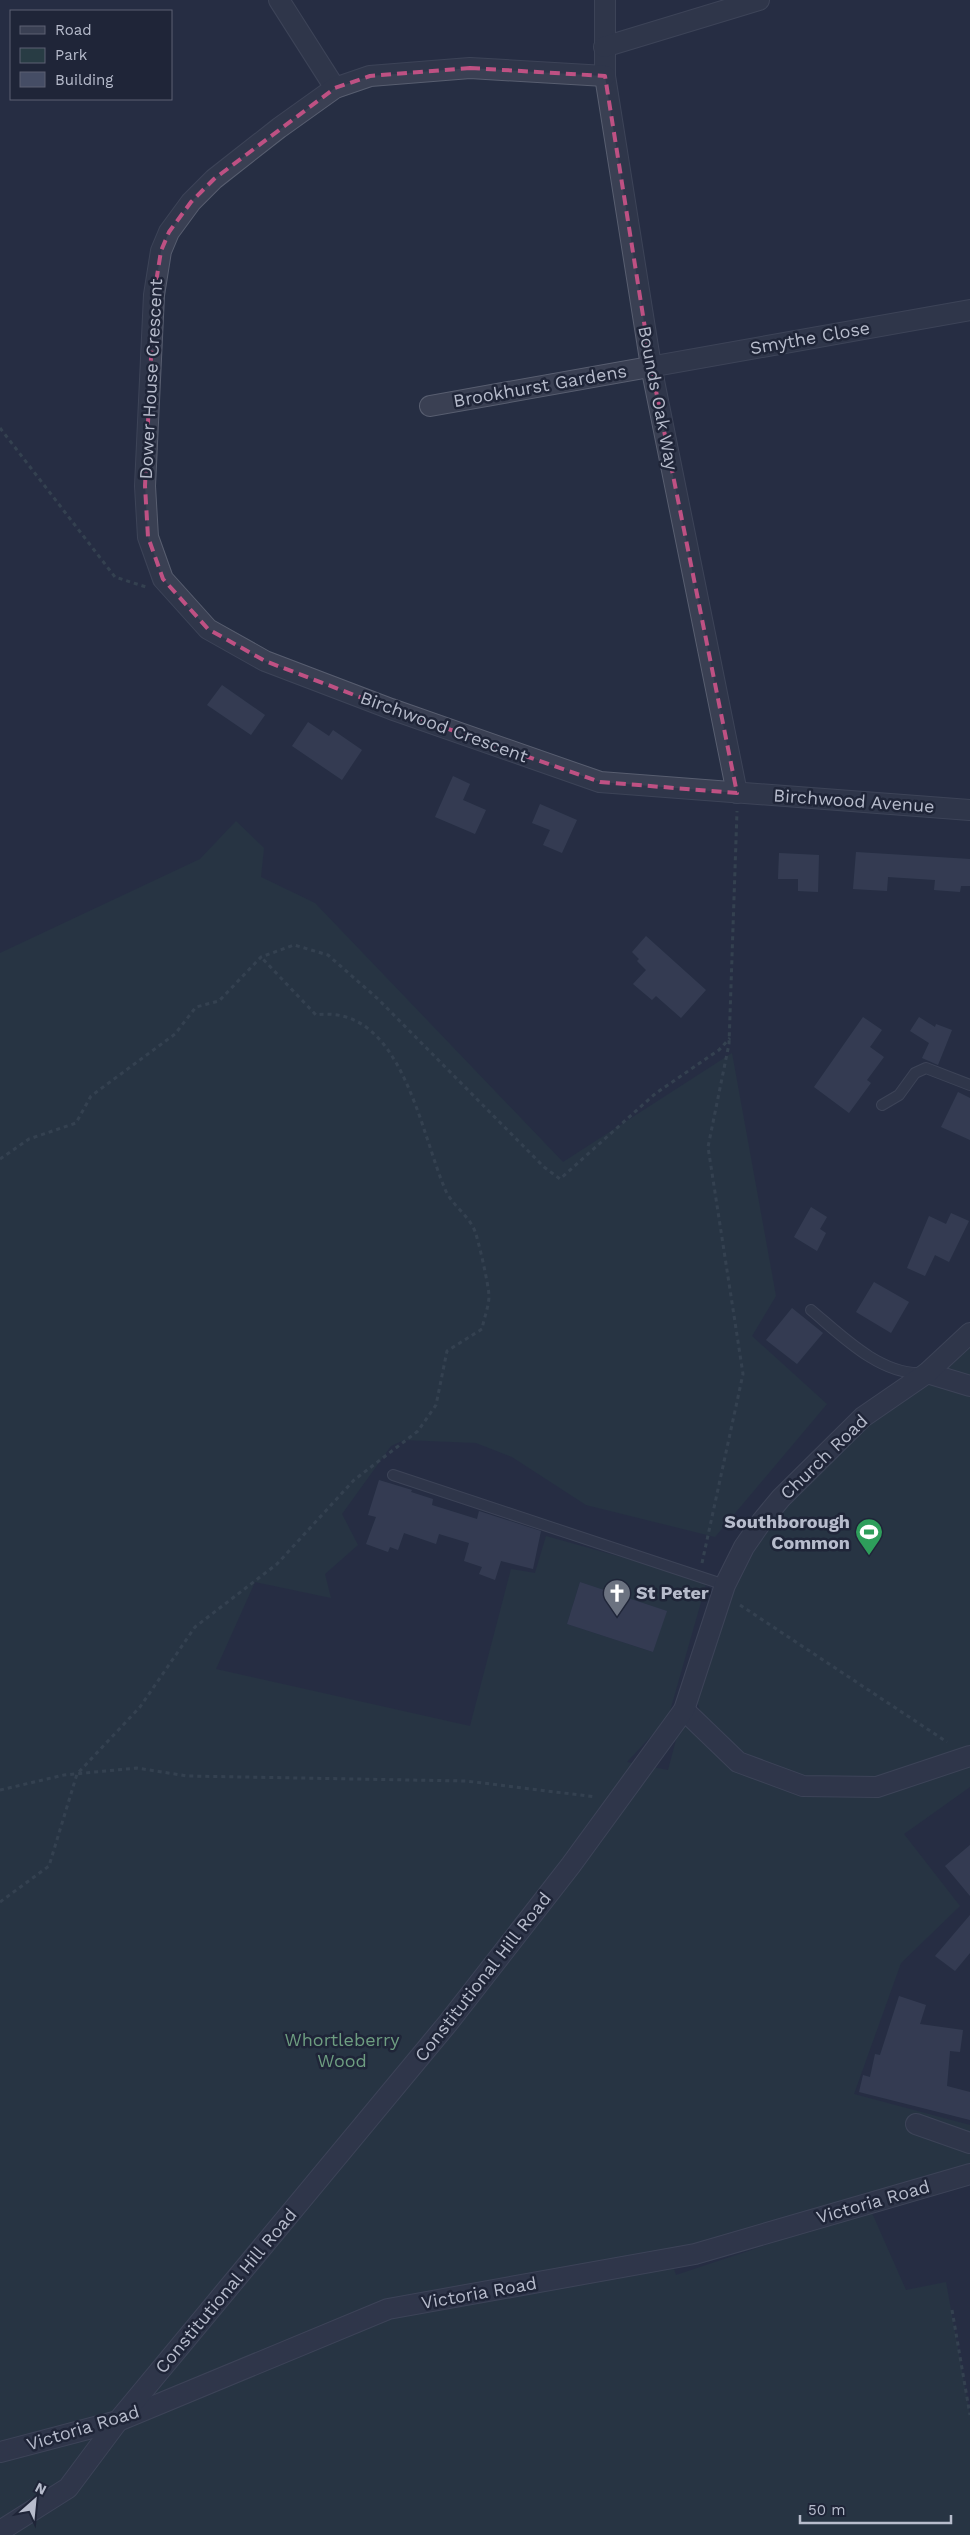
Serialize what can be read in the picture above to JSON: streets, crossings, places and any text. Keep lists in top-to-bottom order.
{
  "streets": {
    "street": [
      "Smythe Close",
      "Dower House Crescent",
      "Brookhurst Gardens",
      "Bounds Oak Way",
      "Birchwood Crescent",
      "Birchwood Avenue",
      "Church Road",
      "Constitutional Hill Road",
      "Victoria Road"
    ]
  },
  "crossings": [
    ["Smythe Close", "Brookhurst Gardens"],
    ["Smythe Close", "Bounds Oak Way"],
    ["Dower House Crescent", "Bounds Oak Way"],
    ["Dower House Crescent", "Birchwood Crescent"],
    ["Brookhurst Gardens", "Bounds Oak Way"],
    ["Bounds Oak Way", "Birchwood Crescent"],
    ["Bounds Oak Way", "Birchwood Avenue"],
    ["Birchwood Crescent", "Birchwood Avenue"],
    ["Church Road", "Constitutional Hill Road"],
    ["Constitutional Hill Road", "Victoria Road"]
  ],
  "parks": ["Whortleberry Wood"],
  "places": {
    "sports": ["Southborough Common"],
    "church": ["St Peter"]
  },
  "legend": ["Road", "Park", "Building"],
  "scale_bar": "50 m",
  "north": "top right"
}
